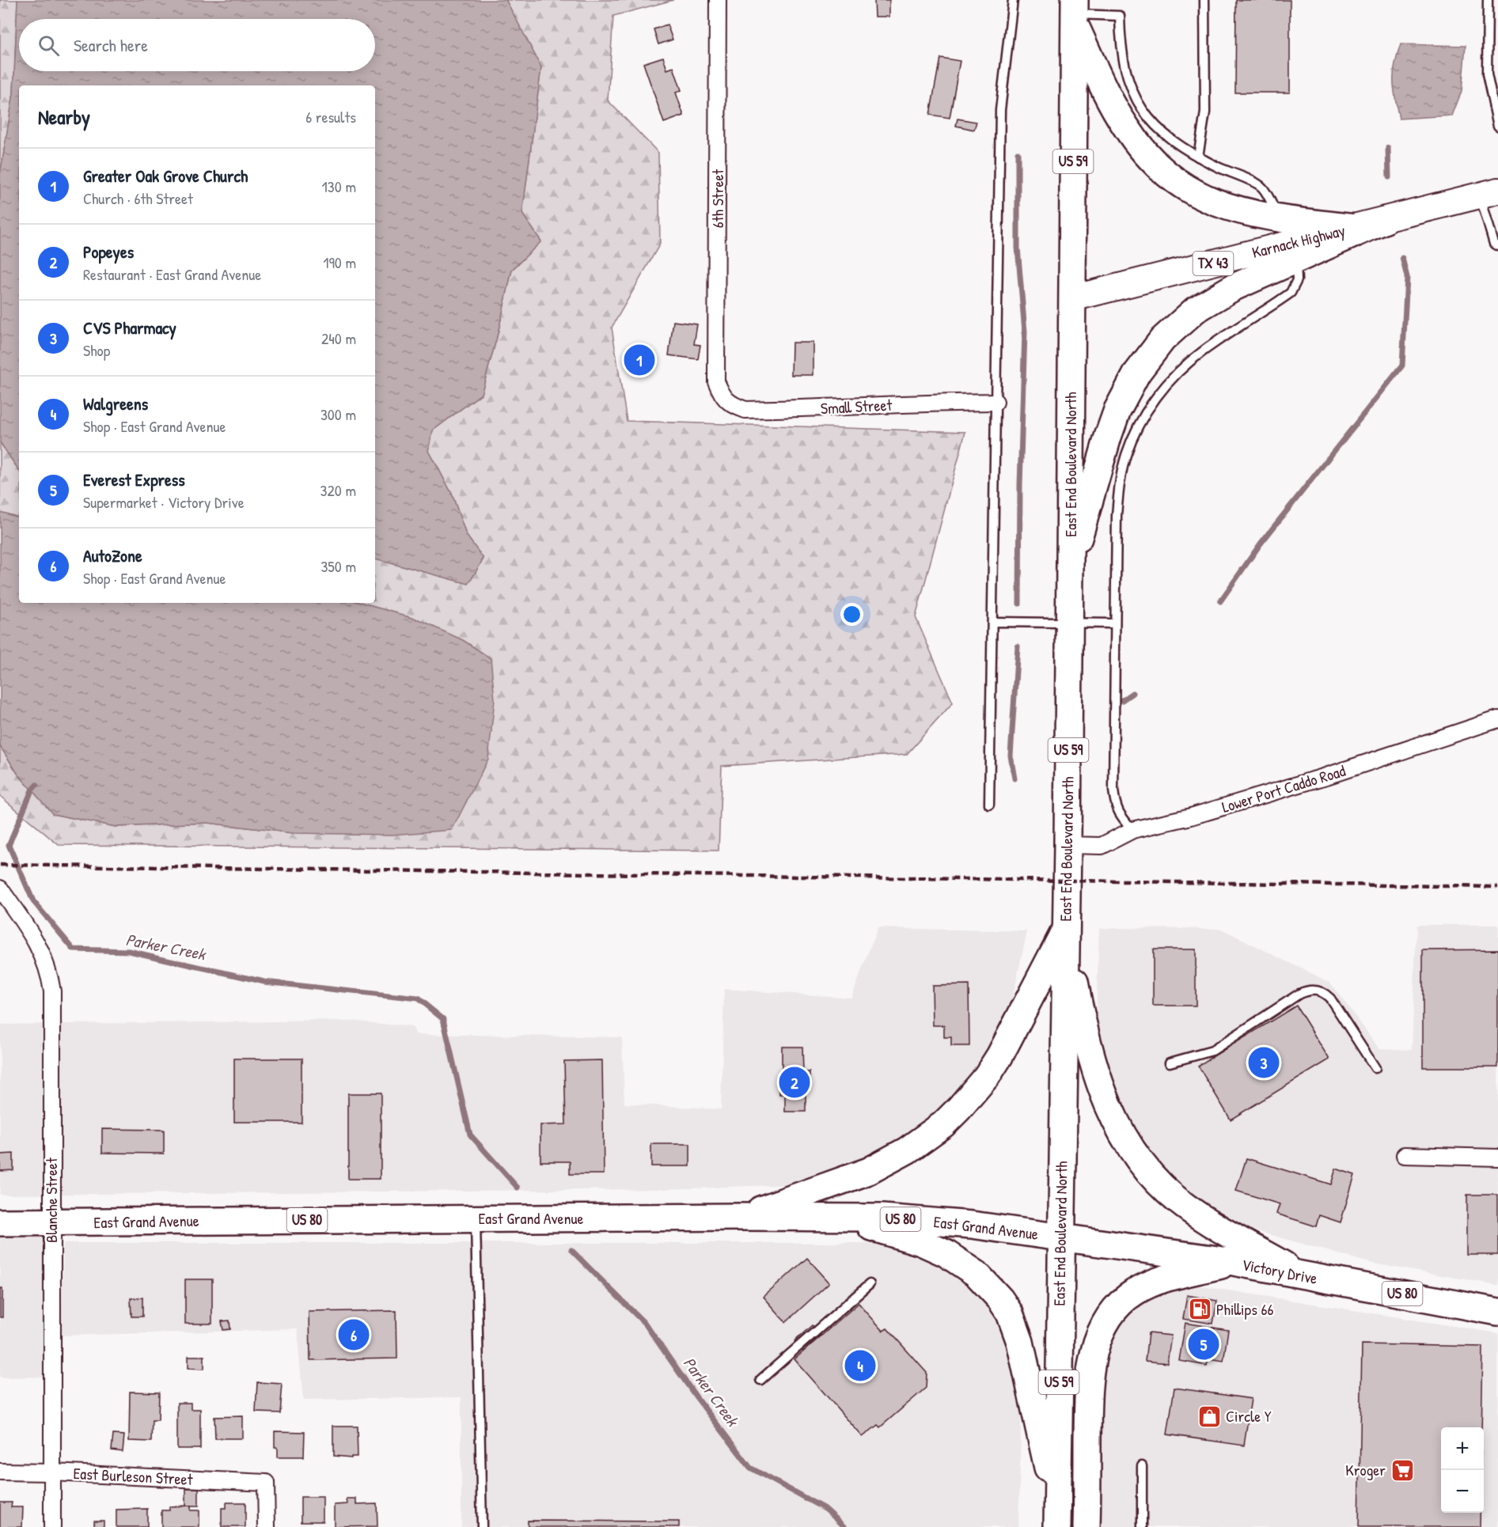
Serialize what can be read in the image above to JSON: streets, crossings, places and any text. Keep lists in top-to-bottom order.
{
  "streets": {
    "highway": [
      "US 59",
      "East End Boulevard North",
      "East Grand Avenue",
      "US 80",
      "Victory Drive"
    ],
    "main road": ["Karnack Highway", "TX 43"],
    "street": [
      "6th Street",
      "Small Street",
      "Lower Port Caddo Road",
      "Blanche Street",
      "East Burleson Street"
    ]
  },
  "crossings": [
    ["6th Street", "Small Street"],
    ["Karnack Highway", "East End Boulevard North"],
    ["East End Boulevard North", "Lower Port Caddo Road"],
    ["East End Boulevard North", "East Grand Avenue"],
    ["East End Boulevard North", "Victory Drive"],
    ["Blanche Street", "East Grand Avenue"],
    ["Blanche Street", "East Burleson Street"],
    ["East Grand Avenue", "Victory Drive"]
  ],
  "water": ["Parker Creek"],
  "places": {
    "fuel station": ["Phillips 66"],
    "shop": ["Circle Y"],
    "supermarket": ["Kroger"]
  },
  "page": {
    "search": "Search here",
    "heading": ["Nearby", "6 results"],
    "list": [
      {
        "mark": "1",
        "name": "Greater Oak Grove Church",
        "note": "Church · 6th Street",
        "value": "130 m"
      },
      {
        "mark": "2",
        "name": "Popeyes",
        "note": "Restaurant · East Grand Avenue",
        "value": "190 m"
      },
      {
        "mark": "3",
        "name": "CVS Pharmacy",
        "note": "Shop",
        "value": "240 m"
      },
      {
        "mark": "4",
        "name": "Walgreens",
        "note": "Shop · East Grand Avenue",
        "value": "300 m"
      },
      {
        "mark": "5",
        "name": "Everest Express",
        "note": "Supermarket · Victory Drive",
        "value": "320 m"
      },
      {
        "mark": "6",
        "name": "AutoZone",
        "note": "Shop · East Grand Avenue",
        "value": "350 m"
      }
    ],
    "pins": [
      "1",
      "3",
      "2",
      "6",
      "5",
      "4"
    ],
    "map_buttons": ["+", "−"]
  }
}
